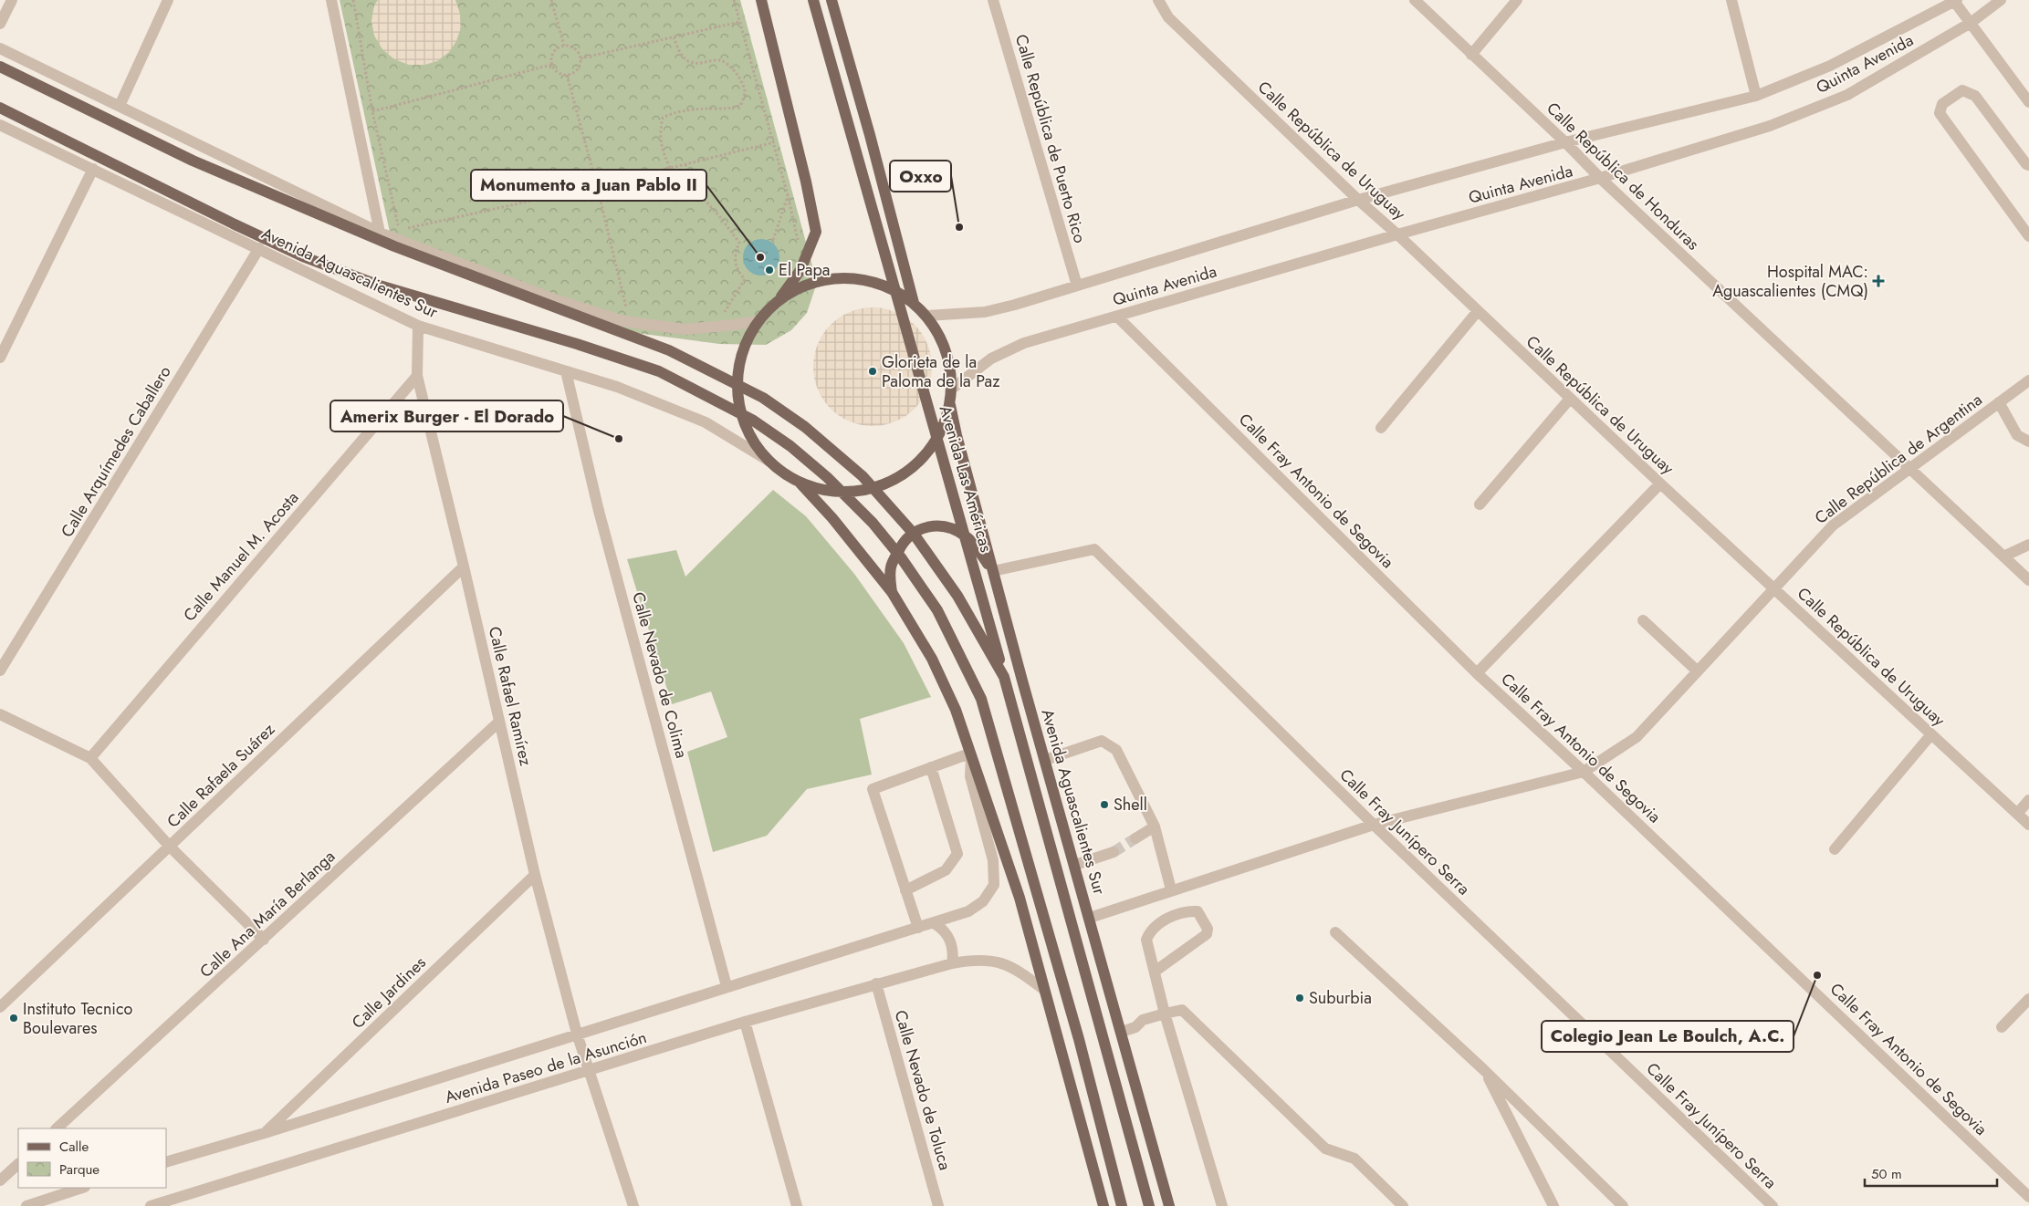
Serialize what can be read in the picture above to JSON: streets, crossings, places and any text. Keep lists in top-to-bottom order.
{
  "streets": {
    "main road": ["Avenida Aguascalientes Sur", "Avenida Las Américas"],
    "street": [
      "Quinta Avenida",
      "Calle República de Puerto Rico",
      "Calle República de Uruguay",
      "Calle República de Honduras",
      "Calle Arquímedes Caballero",
      "Calle República de Argentina",
      "Calle Fray Antonio de Segovia",
      "Calle Manuel M. Acosta",
      "Calle Nevado de Colima",
      "Calle Rafael Ramírez",
      "Calle Rafaela Suárez",
      "Calle Fray Junípero Serra",
      "Calle Ana María Berlanga",
      "Calle Jardines",
      "Avenida Paseo de la Asunción",
      "Calle Nevado de Toluca"
    ]
  },
  "crossings": [
    ["Quinta Avenida", "Calle República de Puerto Rico"],
    ["Quinta Avenida", "Calle República de Uruguay"],
    ["Quinta Avenida", "Calle República de Honduras"],
    ["Quinta Avenida", "Avenida Aguascalientes Sur"],
    ["Quinta Avenida", "Calle Fray Antonio de Segovia"],
    ["Calle República de Uruguay", "Calle República de Argentina"],
    ["Calle República de Honduras", "Calle República de Argentina"],
    ["Avenida Aguascalientes Sur", "Calle Arquímedes Caballero"],
    ["Avenida Aguascalientes Sur", "Calle República de Argentina"],
    ["Avenida Aguascalientes Sur", "Avenida Las Américas"],
    ["Avenida Aguascalientes Sur", "Calle Nevado de Colima"],
    ["Avenida Aguascalientes Sur", "Calle Rafael Ramírez"],
    ["Avenida Aguascalientes Sur", "Calle Fray Junípero Serra"],
    ["Calle República de Argentina", "Calle Fray Antonio de Segovia"],
    ["Calle República de Argentina", "Calle Fray Junípero Serra"],
    ["Calle Manuel M. Acosta", "Calle Rafael Ramírez"],
    ["Calle Nevado de Colima", "Avenida Paseo de la Asunción"],
    ["Calle Rafael Ramírez", "Calle Rafaela Suárez"],
    ["Calle Rafael Ramírez", "Calle Ana María Berlanga"],
    ["Calle Rafael Ramírez", "Calle Jardines"],
    ["Calle Rafael Ramírez", "Avenida Paseo de la Asunción"],
    ["Calle Jardines", "Avenida Paseo de la Asunción"],
    ["Avenida Paseo de la Asunción", "Calle Nevado de Toluca"]
  ],
  "places": {
    "other": [
      "Oxxo",
      "Monumento a Juan Pablo II",
      "El Papa",
      "Glorieta de la Paloma de la Paz",
      "Amerix Burger - El Dorado",
      "Shell",
      "Colegio Jean Le Boulch, A.C.",
      "Suburbia",
      "Instituto Tecnico Boulevares"
    ],
    "health": ["Hospital MAC: Aguascalientes (CMQ)"]
  },
  "legend": ["Calle", "Parque"],
  "scale_bar": "50 m"
}
